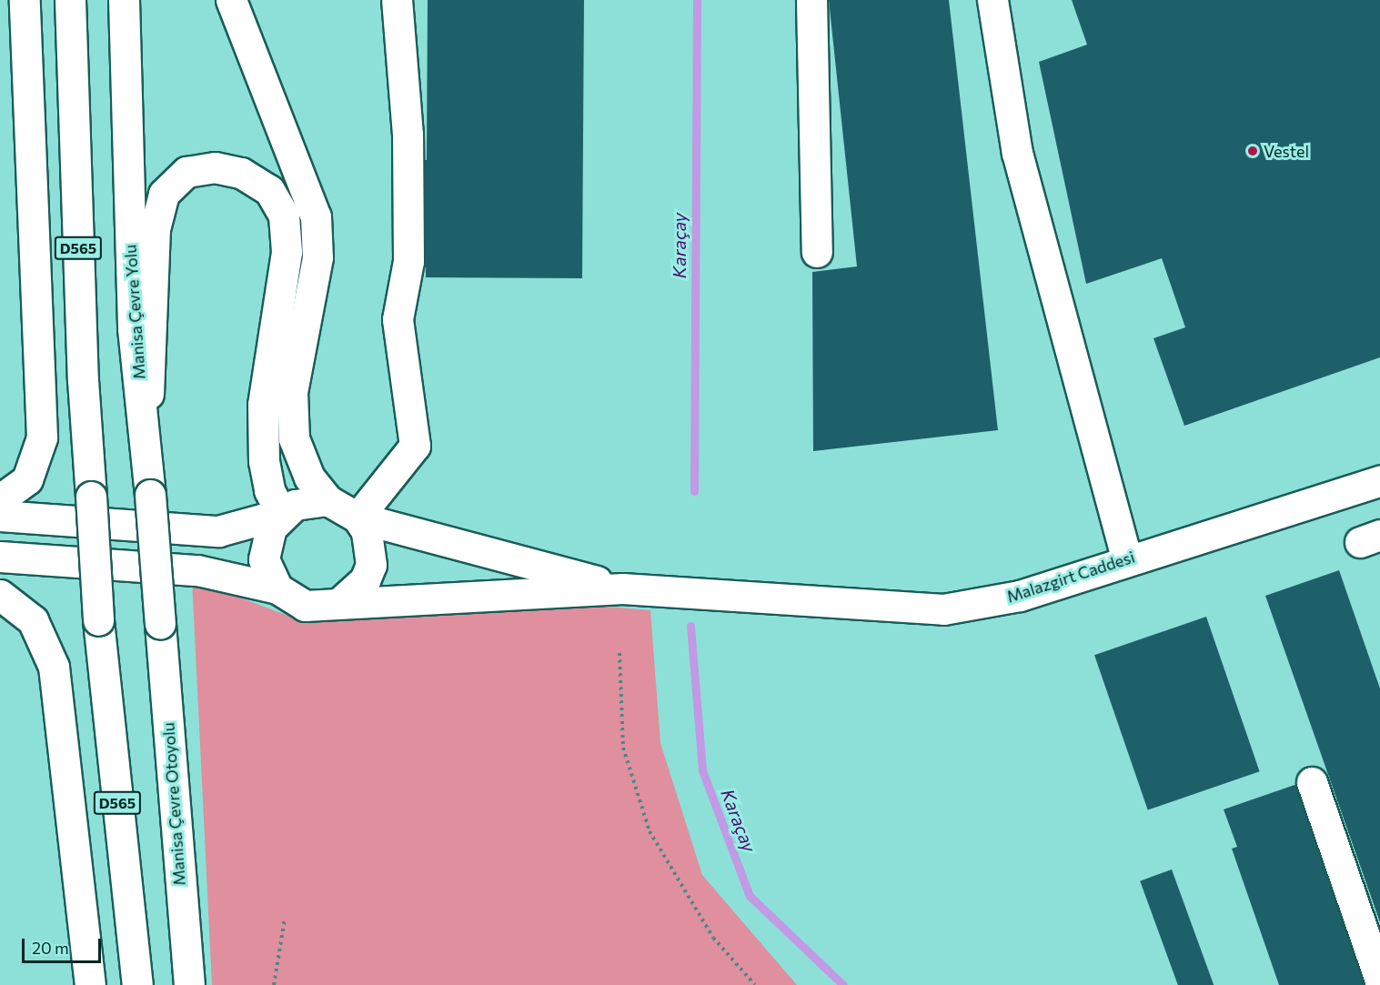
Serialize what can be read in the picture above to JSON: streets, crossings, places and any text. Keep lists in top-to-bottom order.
{
  "streets": {
    "main road": [
      "D565",
      "Manisa Çevre Yolu",
      "Malazgirt Caddesi",
      "Manisa Çevre Otoyolu"
    ]
  },
  "crossings": [
    ["Manisa Çevre Yolu", "Manisa Çevre Otoyolu"]
  ],
  "water": ["Karaçay"],
  "places": ["Vestel"],
  "scale_bar": "20 m"
}
